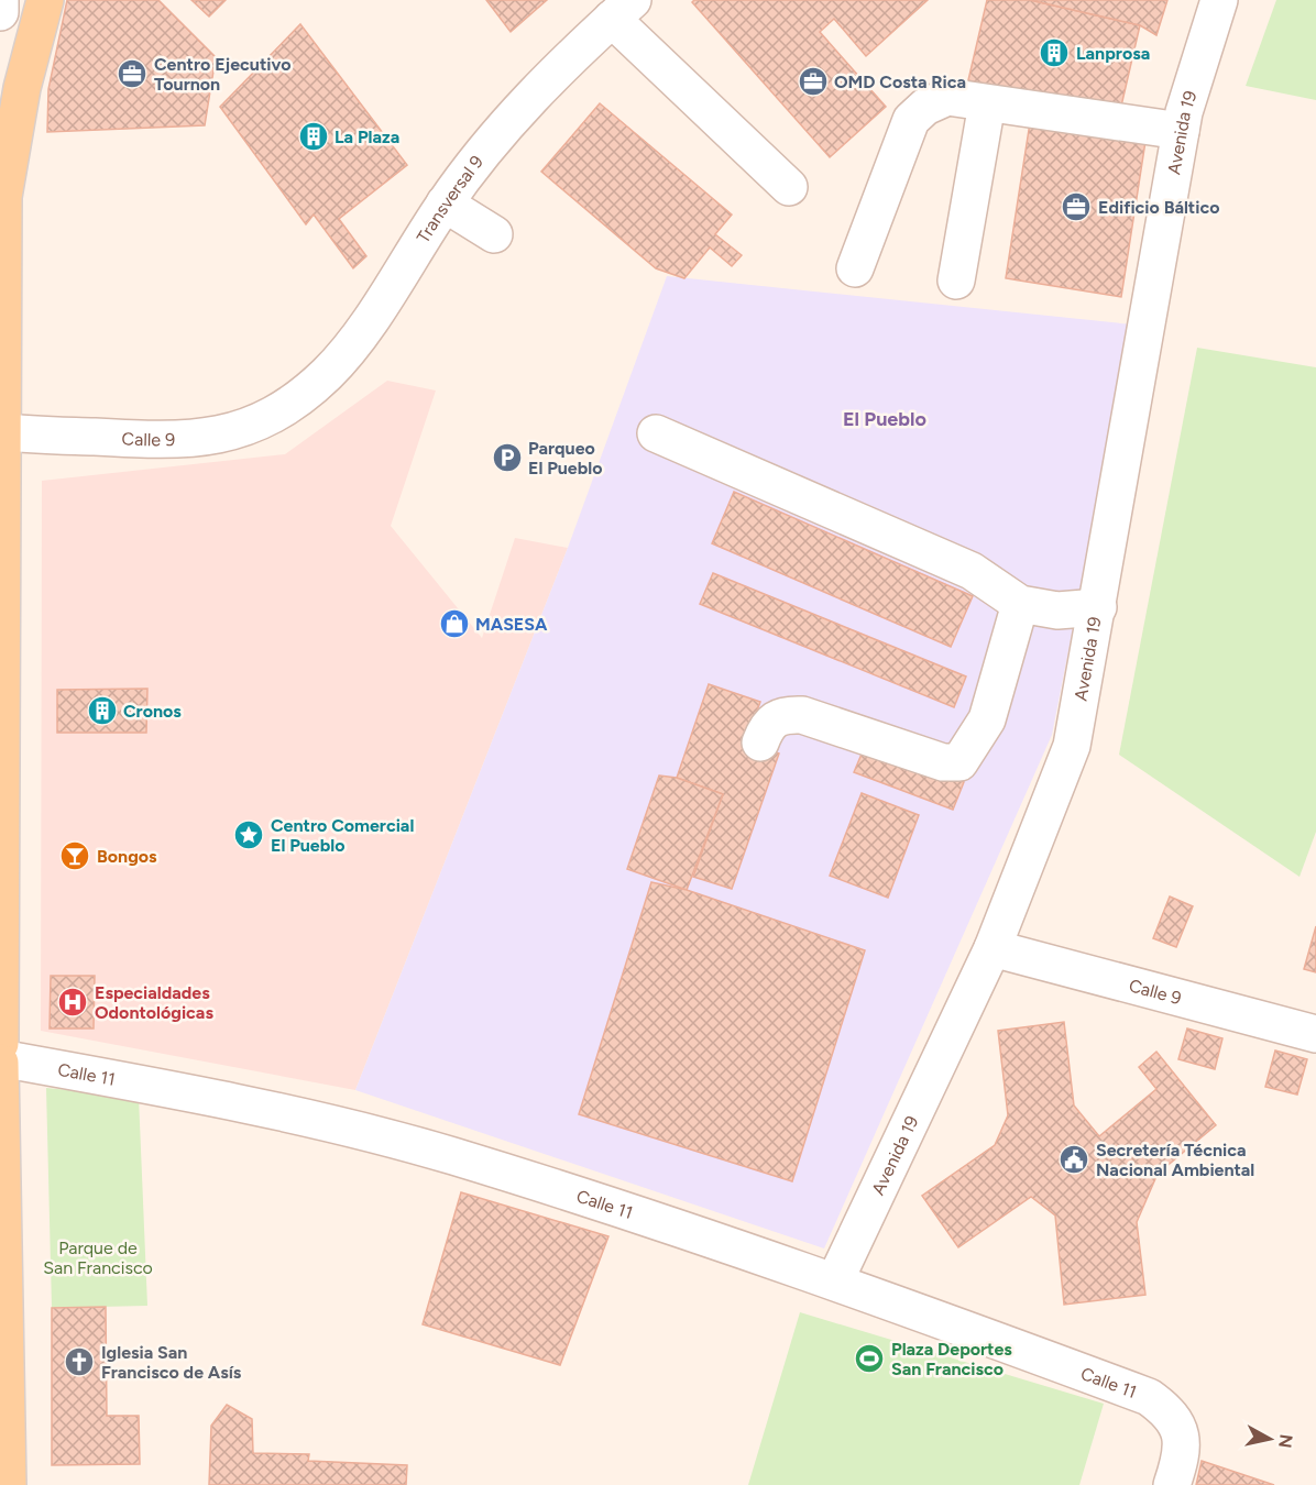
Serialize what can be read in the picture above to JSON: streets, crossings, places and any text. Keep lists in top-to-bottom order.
{
  "streets": {
    "street": [
      "Avenida 19",
      "Transversal 9",
      "Calle 9",
      "Calle 11"
    ]
  },
  "crossings": [
    ["Avenida 19", "Calle 9"],
    ["Avenida 19", "Calle 11"],
    ["Transversal 9", "Calle 9"]
  ],
  "districts": ["El Pueblo"],
  "parks": ["Parque de San Francisco"],
  "places": {
    "building": ["Lanprosa", "La Plaza", "Cronos"],
    "office": ["Centro Ejecutivo Tournon", "OMD Costa Rica", "Edificio Báltico"],
    "parking": ["Parqueo El Pueblo"],
    "shop": ["MASESA"],
    "place": ["Centro Comercial El Pueblo"],
    "bar": ["Bongos"],
    "hospital": ["Especialdades Odontológicas"],
    "public building": ["Secretería Técnica Nacional Ambiental"],
    "sports": ["Plaza Deportes San Francisco"],
    "church": ["Iglesia San Francisco de Asís"]
  },
  "north": "right"
}
